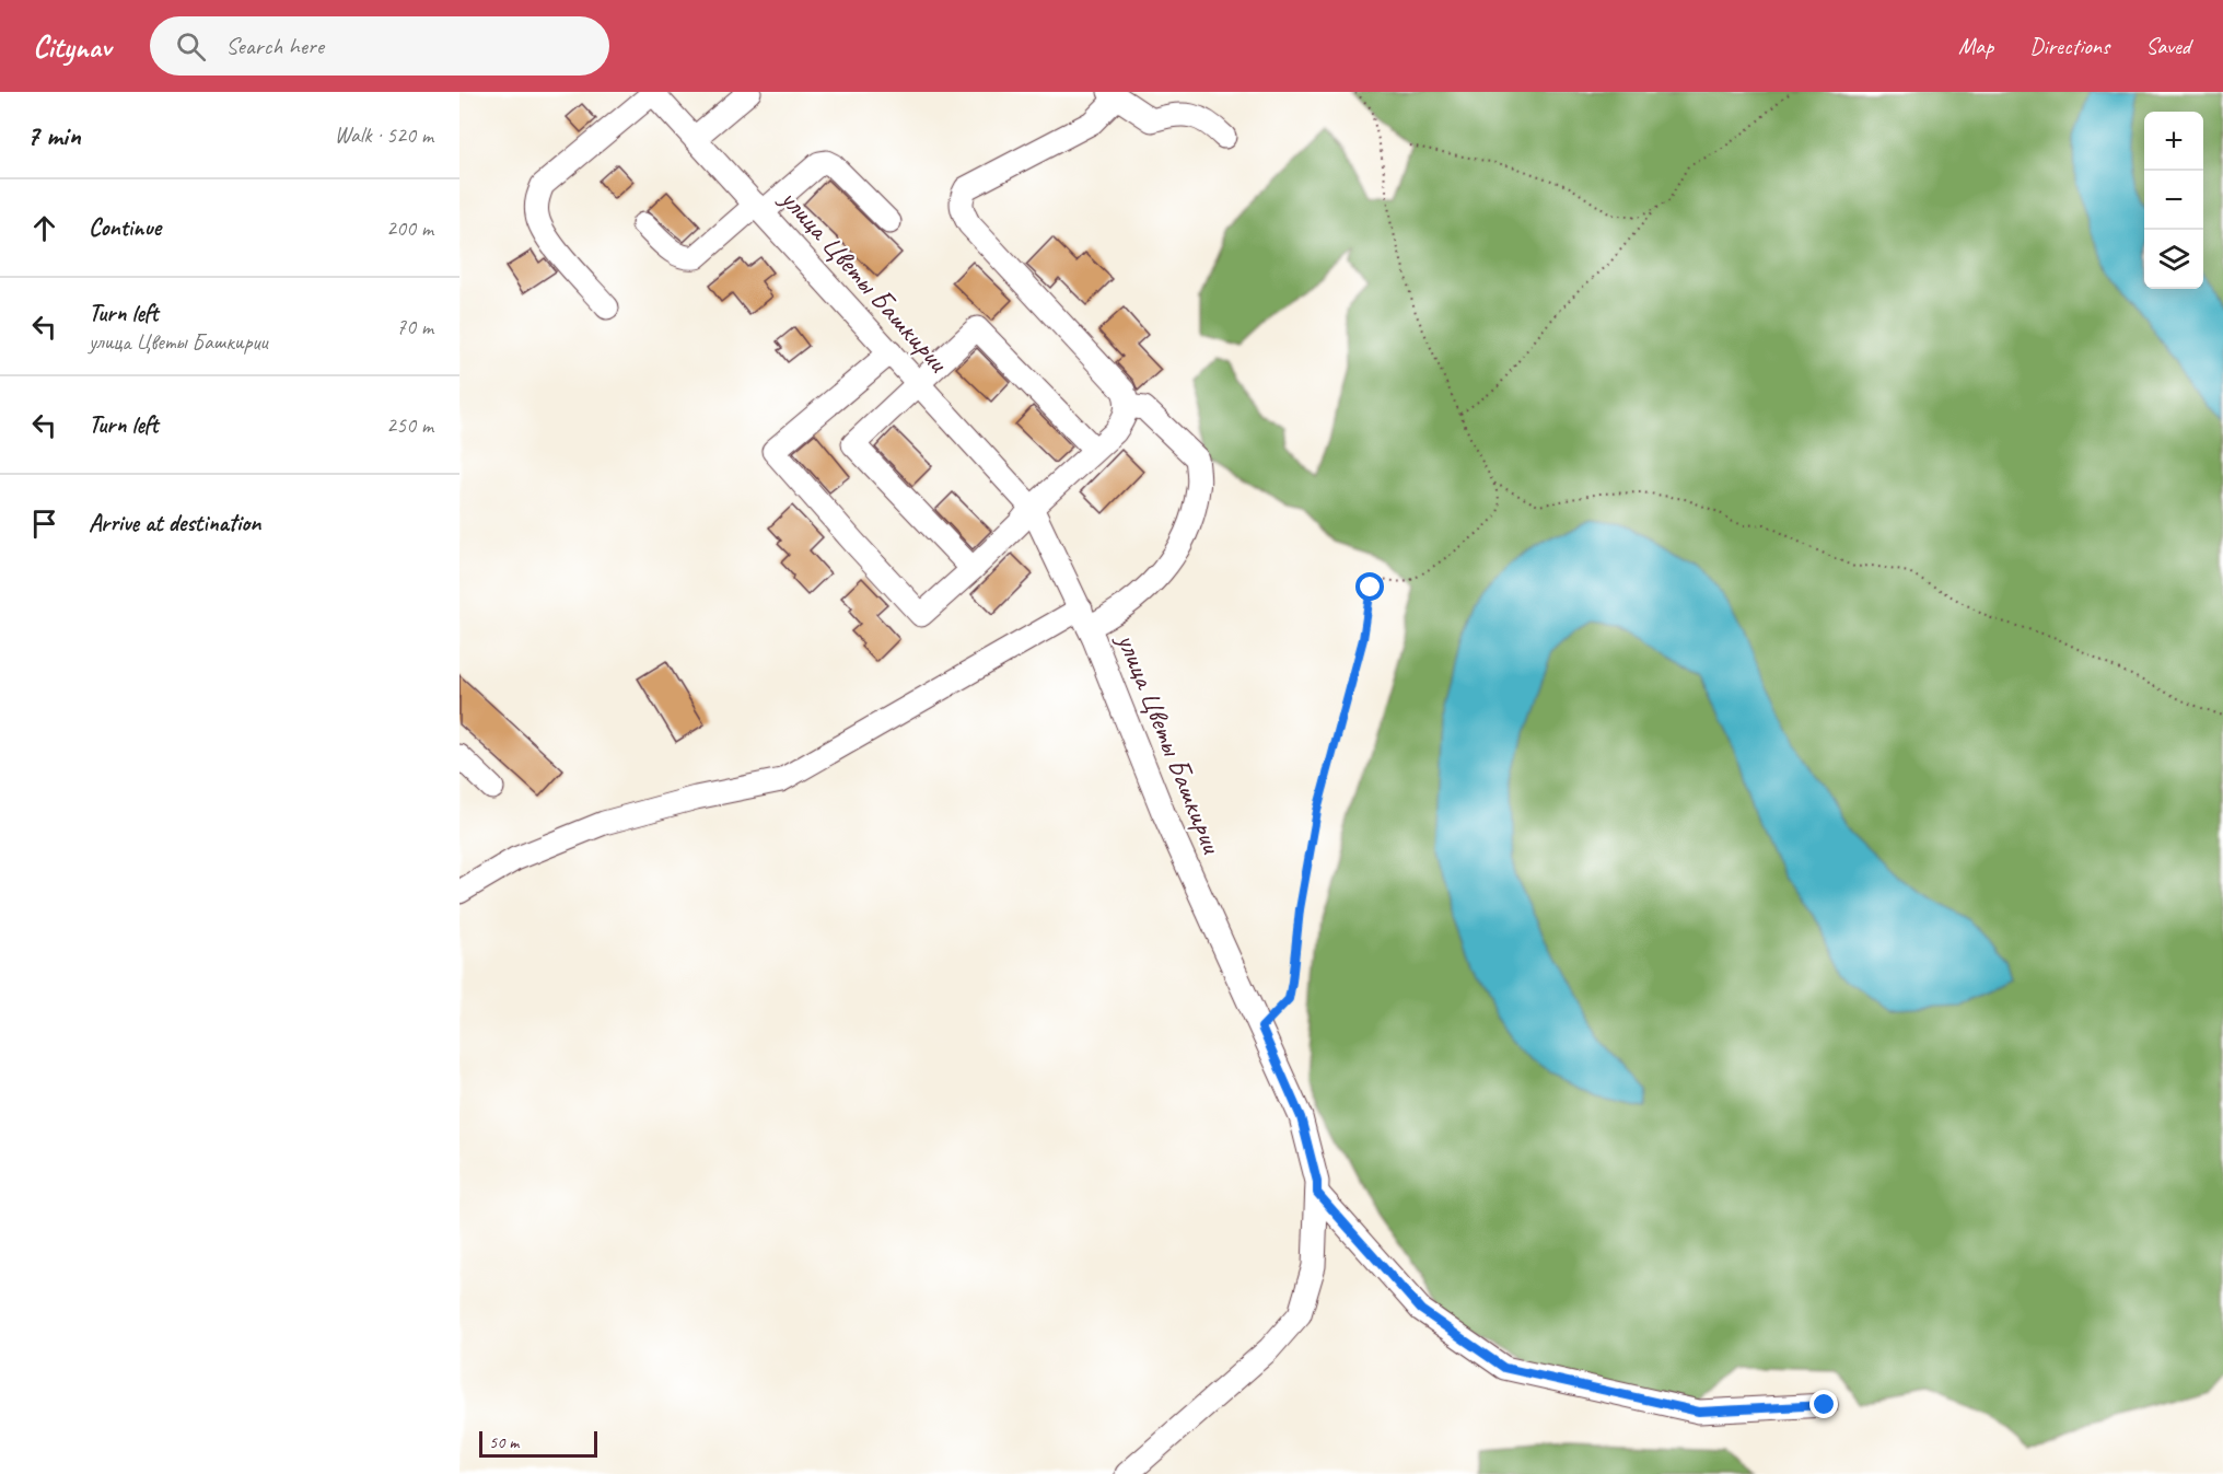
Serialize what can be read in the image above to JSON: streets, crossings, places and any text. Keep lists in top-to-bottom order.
{
  "streets": {
    "street": ["улица Цветы Башкирии"]
  },
  "scale_bar": "50 m",
  "page": {
    "header": "Citynav",
    "search": "Search here",
    "nav": ["Map", "Directions", "Saved"],
    "heading": ["7 min", "Walk · 520 m"],
    "map_buttons": ["+", "−"],
    "list": [
      ["Continue", "200 m"],
      ["Turn left", "улица Цветы Башкирии", "70 m"],
      ["Turn left", "250 m"],
      "Arrive at destination"
    ],
    "scale": "50 m"
  }
}
